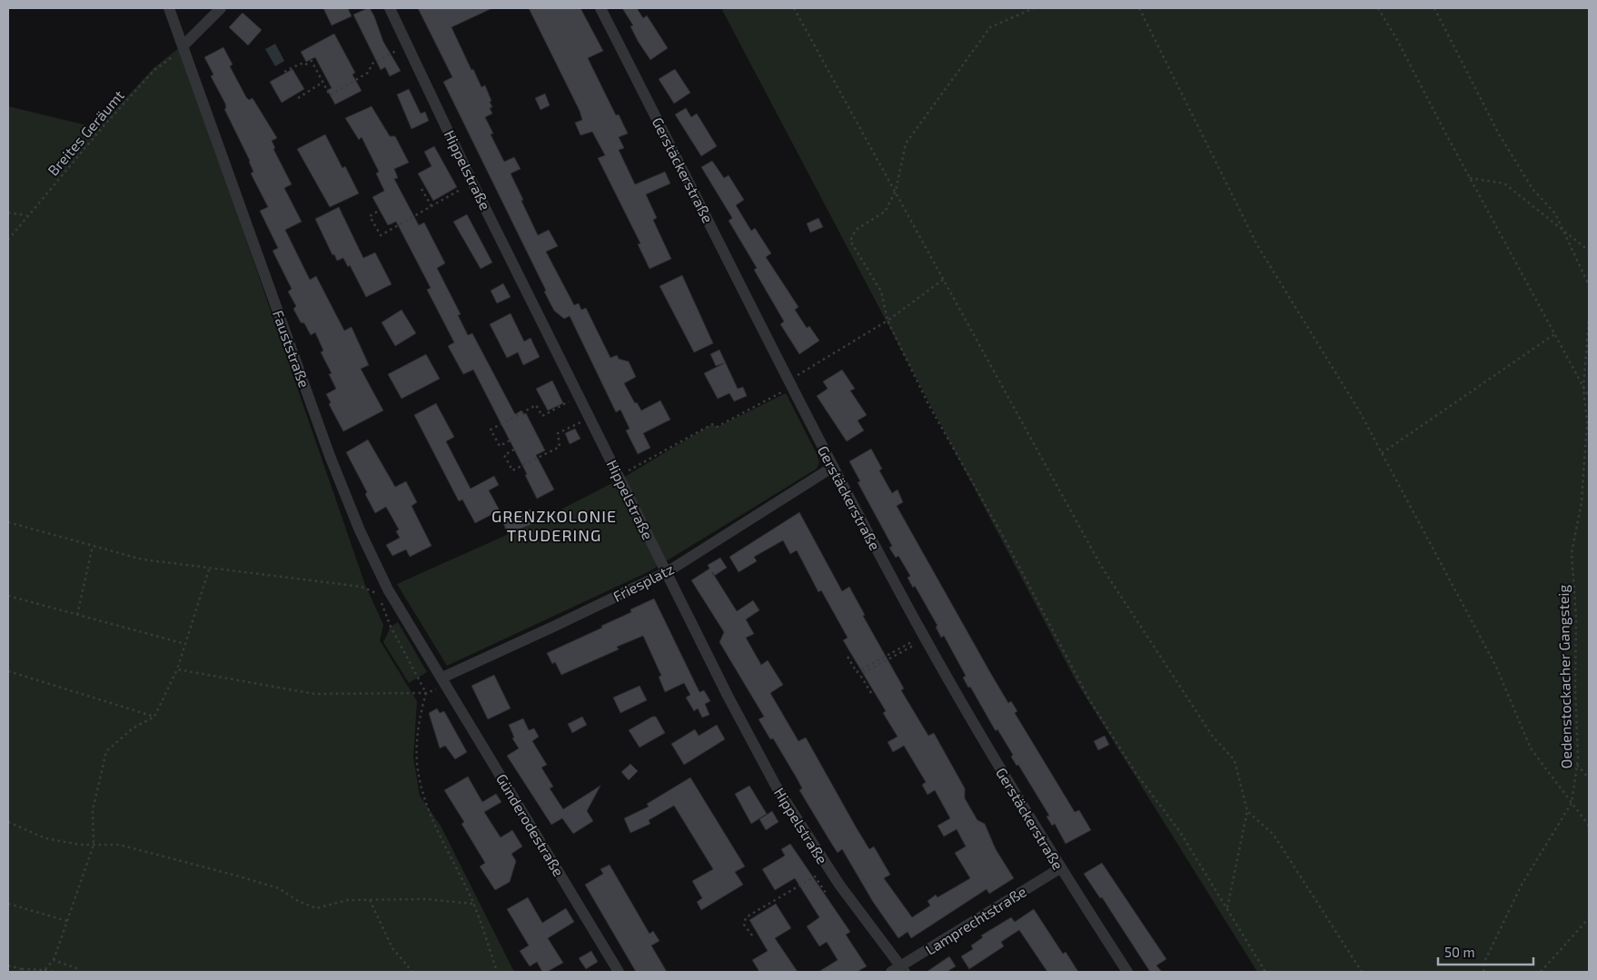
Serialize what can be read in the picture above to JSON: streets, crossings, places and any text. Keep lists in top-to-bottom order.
{
  "streets": {
    "street": [
      "Hippelstraße",
      "Gerstäckerstraße",
      "Fauststraße",
      "Friesplatz",
      "Günderodestraße",
      "Lamprechtstraße"
    ],
    "path": ["Breites Geräumt", "Oedenstockacher Gangsteig"]
  },
  "crossings": [
    ["Breites Geräumt", "Fauststraße"],
    ["Hippelstraße", "Friesplatz"],
    ["Hippelstraße", "Lamprechtstraße"],
    ["Gerstäckerstraße", "Friesplatz"],
    ["Gerstäckerstraße", "Lamprechtstraße"],
    ["Fauststraße", "Friesplatz"],
    ["Fauststraße", "Günderodestraße"],
    ["Friesplatz", "Günderodestraße"]
  ],
  "districts": ["GRENZKOLONIE TRUDERING"],
  "scale_bar": "50 m"
}
